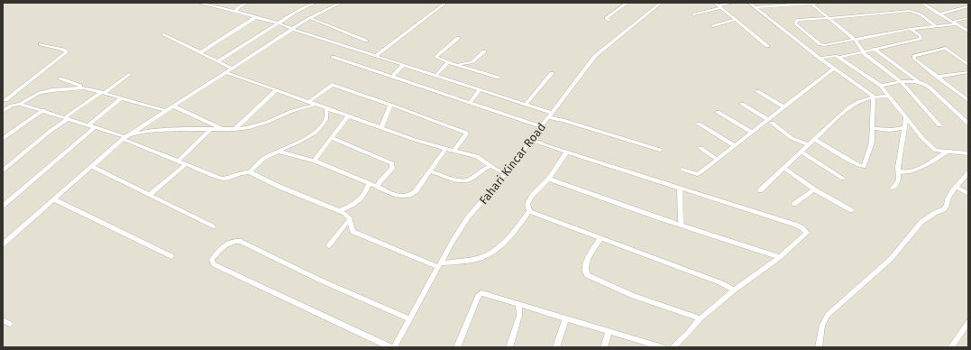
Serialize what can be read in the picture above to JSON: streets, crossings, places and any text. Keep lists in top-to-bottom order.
{
  "streets": {
    "street": ["Fahari Kincar Road"]
  }
}
